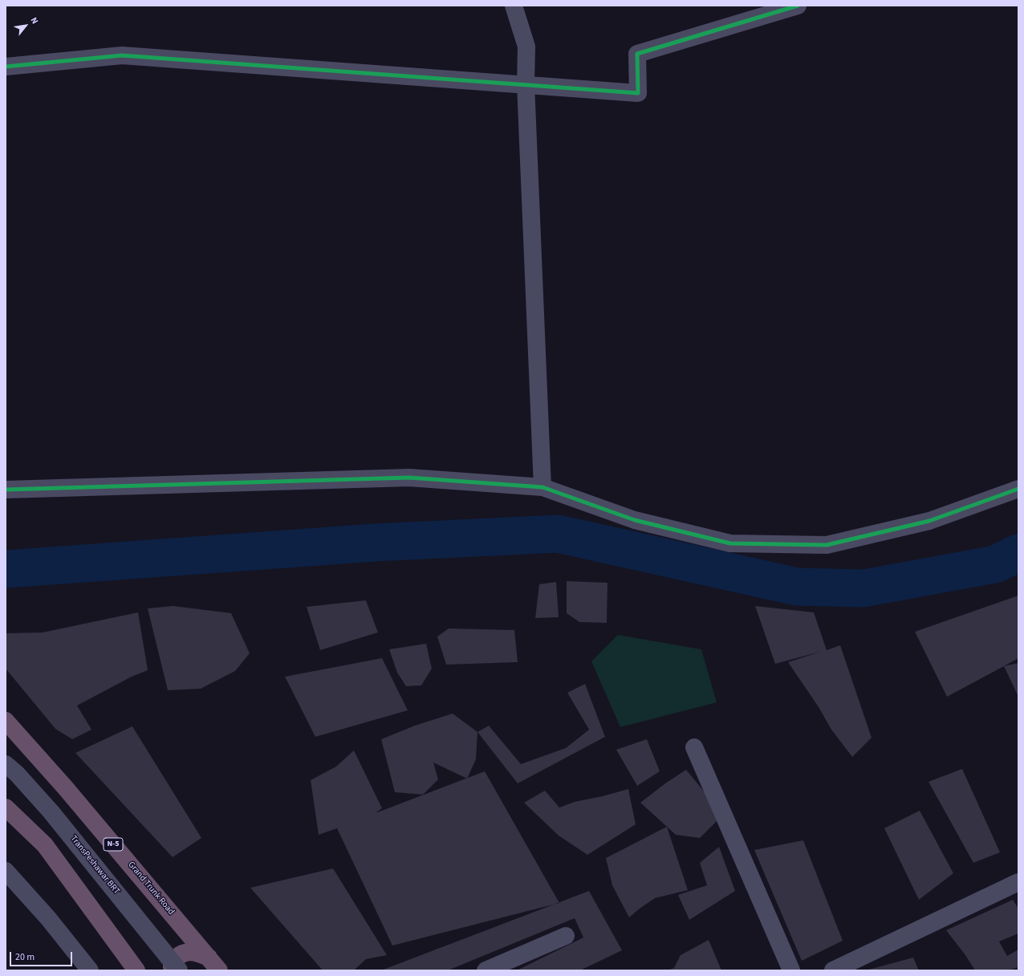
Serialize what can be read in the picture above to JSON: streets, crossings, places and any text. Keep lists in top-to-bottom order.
{
  "streets": {
    "highway": ["N-5", "Grand Trunk Road"],
    "street": ["TransPeshawar BRT"]
  },
  "scale_bar": "20 m",
  "north": "top right"
}
